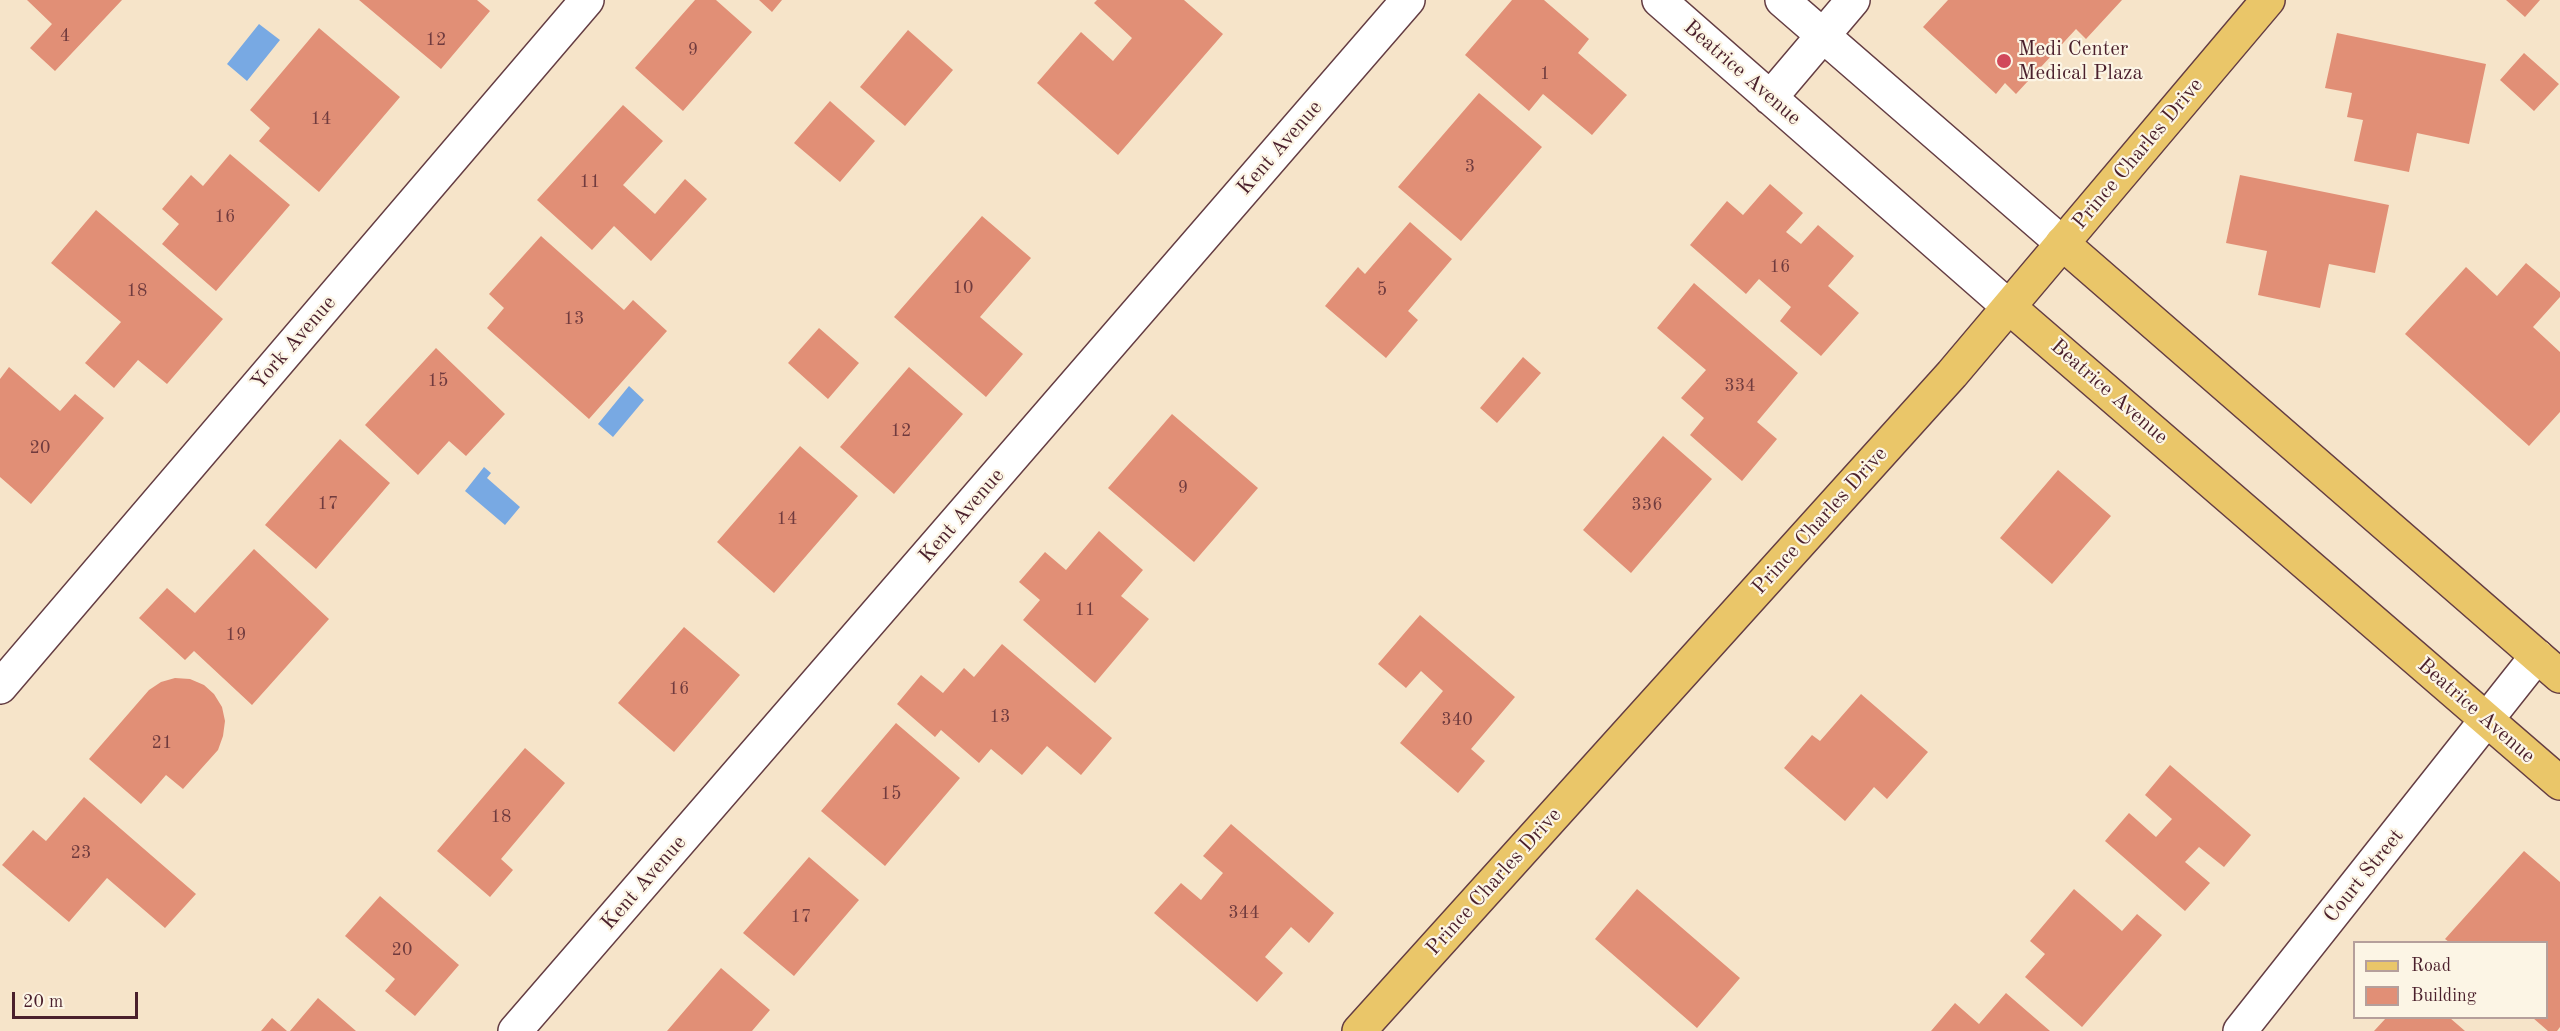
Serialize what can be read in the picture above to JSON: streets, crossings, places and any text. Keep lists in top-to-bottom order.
{
  "streets": {
    "main road": ["Beatrice Avenue", "Prince Charles Drive"],
    "street": ["Kent Avenue", "York Avenue", "Court Street"]
  },
  "crossings": [
    ["Beatrice Avenue", "Prince Charles Drive"],
    ["Beatrice Avenue", "Court Street"]
  ],
  "places": ["Medi Center Medical Plaza"],
  "house_numbers": [
    "4",
    "12",
    "9",
    "1",
    "14",
    "3",
    "11",
    "16",
    "16",
    "10",
    "5",
    "18",
    "13",
    "15",
    "334",
    "12",
    "20",
    "9",
    "17",
    "336",
    "14",
    "11",
    "19",
    "16",
    "13",
    "340",
    "21",
    "15",
    "18",
    "23",
    "344",
    "17",
    "20"
  ],
  "legend": ["Road", "Building"],
  "scale_bar": "20 m"
}
